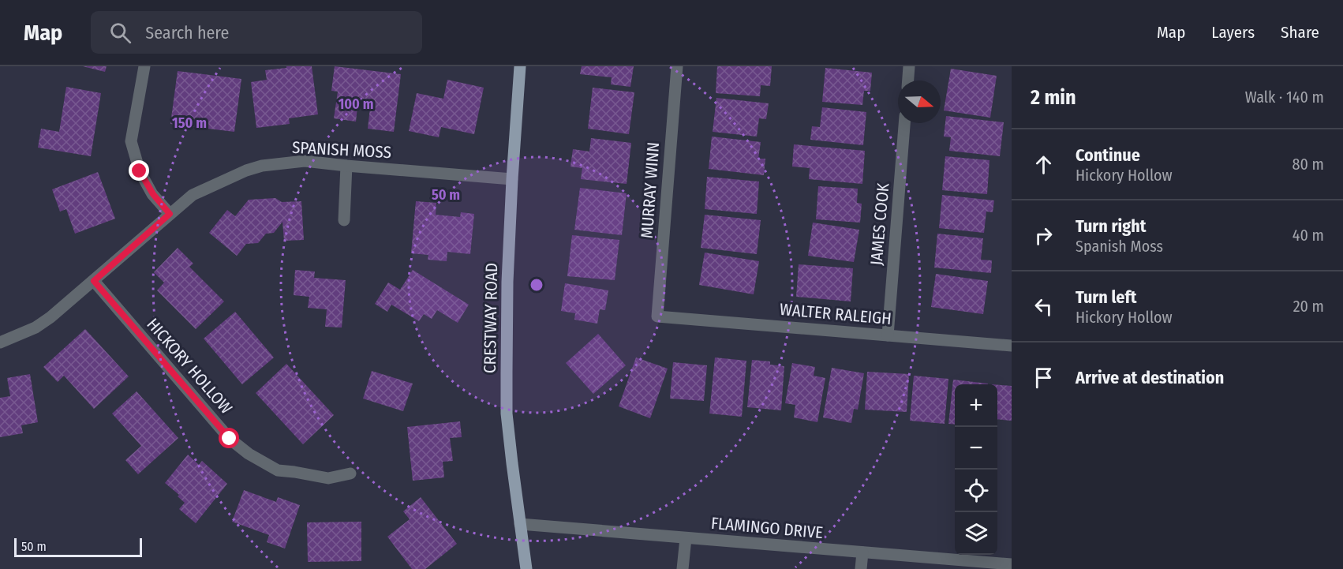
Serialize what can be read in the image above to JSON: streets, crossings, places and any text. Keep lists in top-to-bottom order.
{
  "streets": {
    "main road": ["CRESTWAY ROAD"],
    "street": [
      "SPANISH MOSS",
      "MURRAY WINN",
      "JAMES COOK",
      "WALTER RALEIGH",
      "HICKORY HOLLOW",
      "FLAMINGO DRIVE"
    ]
  },
  "crossings": [
    ["SPANISH MOSS", "CRESTWAY ROAD"],
    ["SPANISH MOSS", "HICKORY HOLLOW"],
    ["MURRAY WINN", "WALTER RALEIGH"],
    ["JAMES COOK", "WALTER RALEIGH"],
    ["CRESTWAY ROAD", "FLAMINGO DRIVE"]
  ],
  "scale_bar": "50 m",
  "north": "right",
  "page": {
    "header": "Map",
    "search": "Search here",
    "nav": ["Map", "Layers", "Share"],
    "heading": ["2 min", "Walk · 140 m"],
    "list": [
      ["Continue", "Hickory Hollow", "80 m"],
      ["Turn right", "Spanish Moss", "40 m"],
      ["Turn left", "Hickory Hollow", "20 m"],
      "Arrive at destination"
    ],
    "map_buttons": ["+", "−"],
    "scale": "50 m"
  },
  "rings": ["100 m", "150 m", "50 m"]
}
